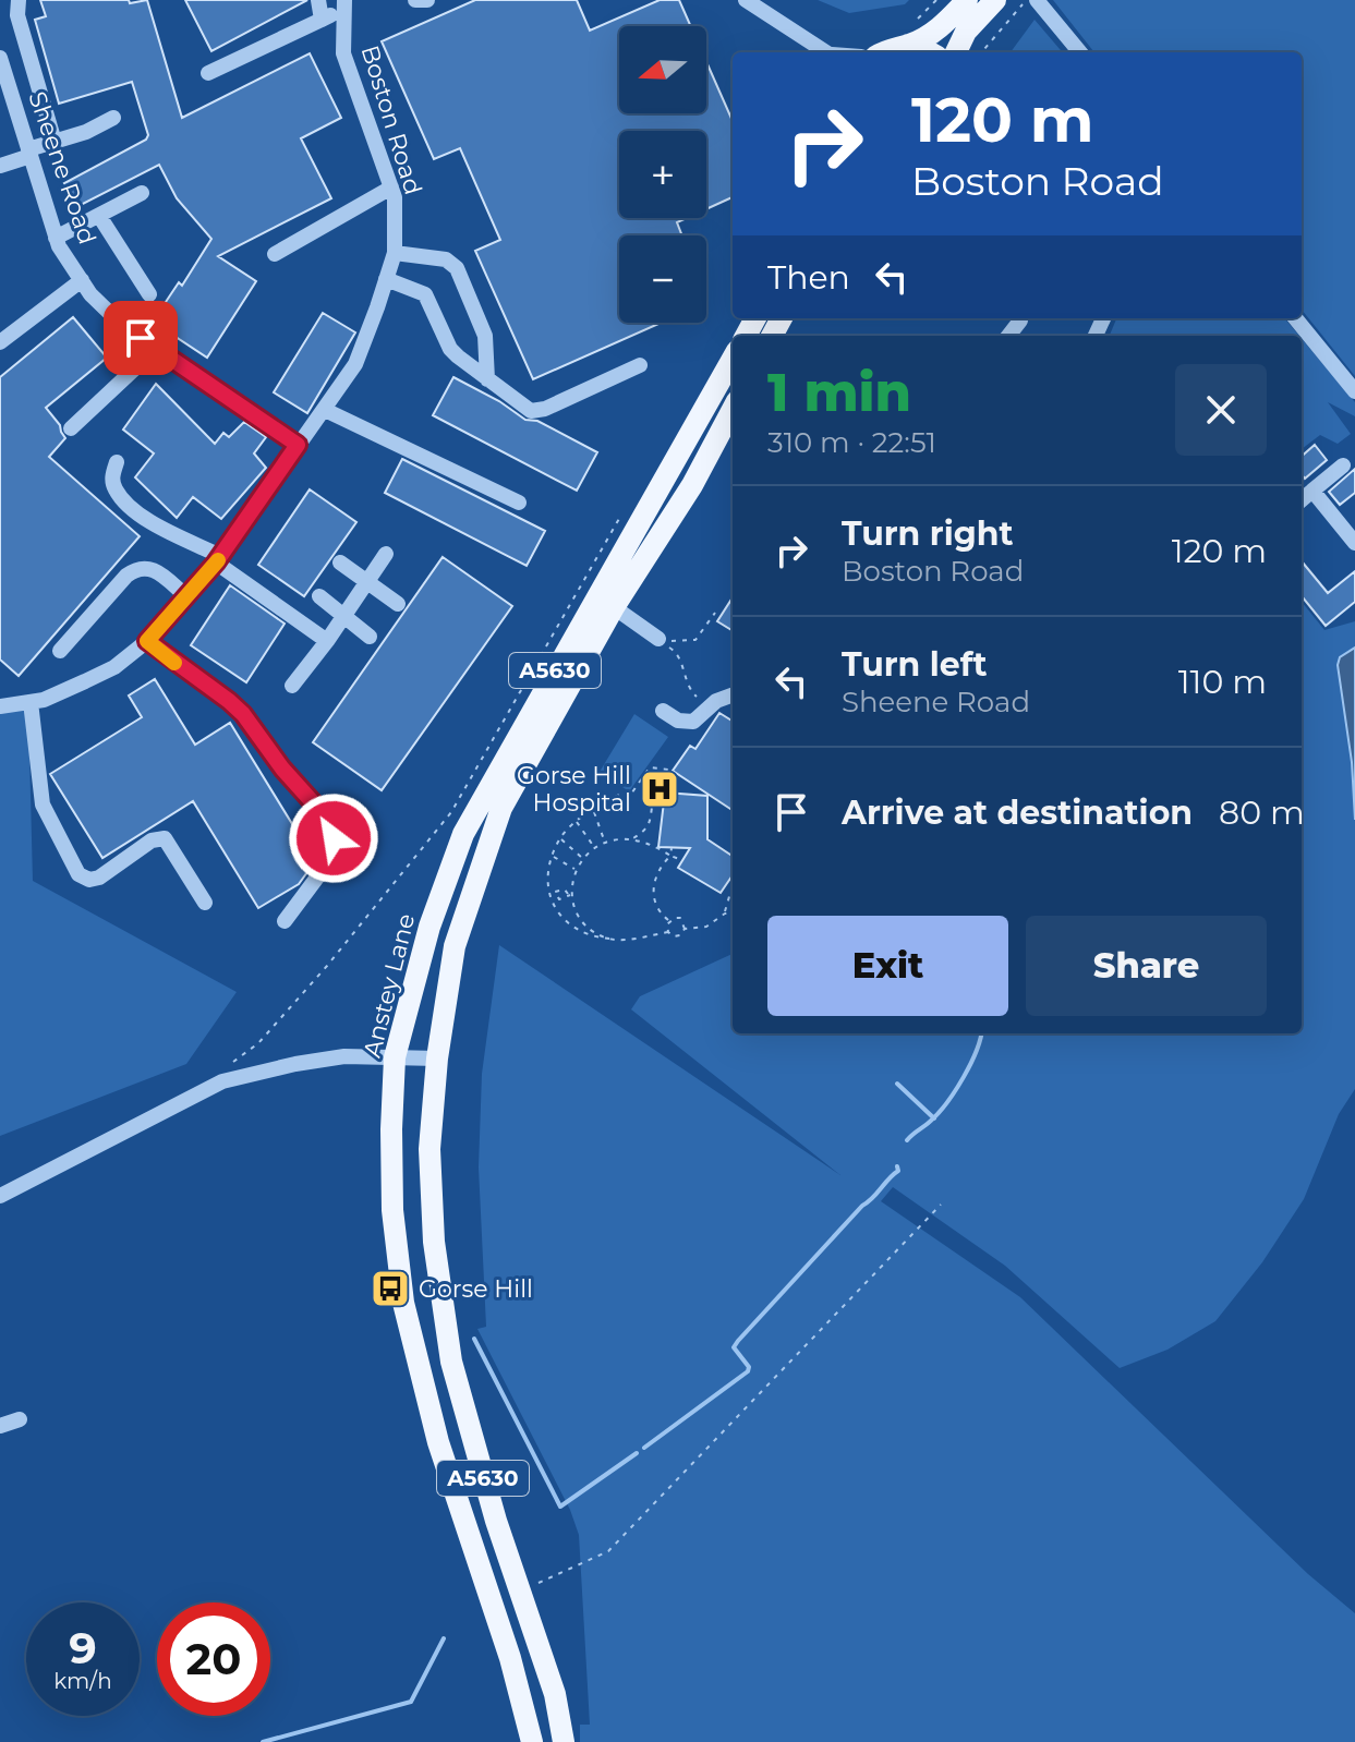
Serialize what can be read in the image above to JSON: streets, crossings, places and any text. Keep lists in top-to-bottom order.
{
  "streets": {
    "main road": ["A5630", "Anstey Lane"],
    "street": ["Boston Road", "Sheene Road"]
  },
  "crossings": [
    ["Boston Road", "Sheene Road"]
  ],
  "places": {
    "hospital": ["Gorse Hill Hospital"],
    "bus stop": ["Gorse Hill"]
  },
  "north": "left",
  "page": {
    "map_buttons": ["+", "−"],
    "turn": ["120 m", "Boston Road"],
    "then": "Then",
    "heading": ["1 min", "310 m · 22:51"],
    "list": [
      {
        "name": "Turn right",
        "note": "Boston Road",
        "value": "120 m"
      },
      {
        "name": "Turn left",
        "note": "Sheene Road",
        "value": "110 m"
      },
      {
        "name": "Arrive at destination",
        "value": "80 m"
      }
    ],
    "buttons": ["Exit", "Share"],
    "speed": "9 km/h",
    "limit": "20"
  }
}
